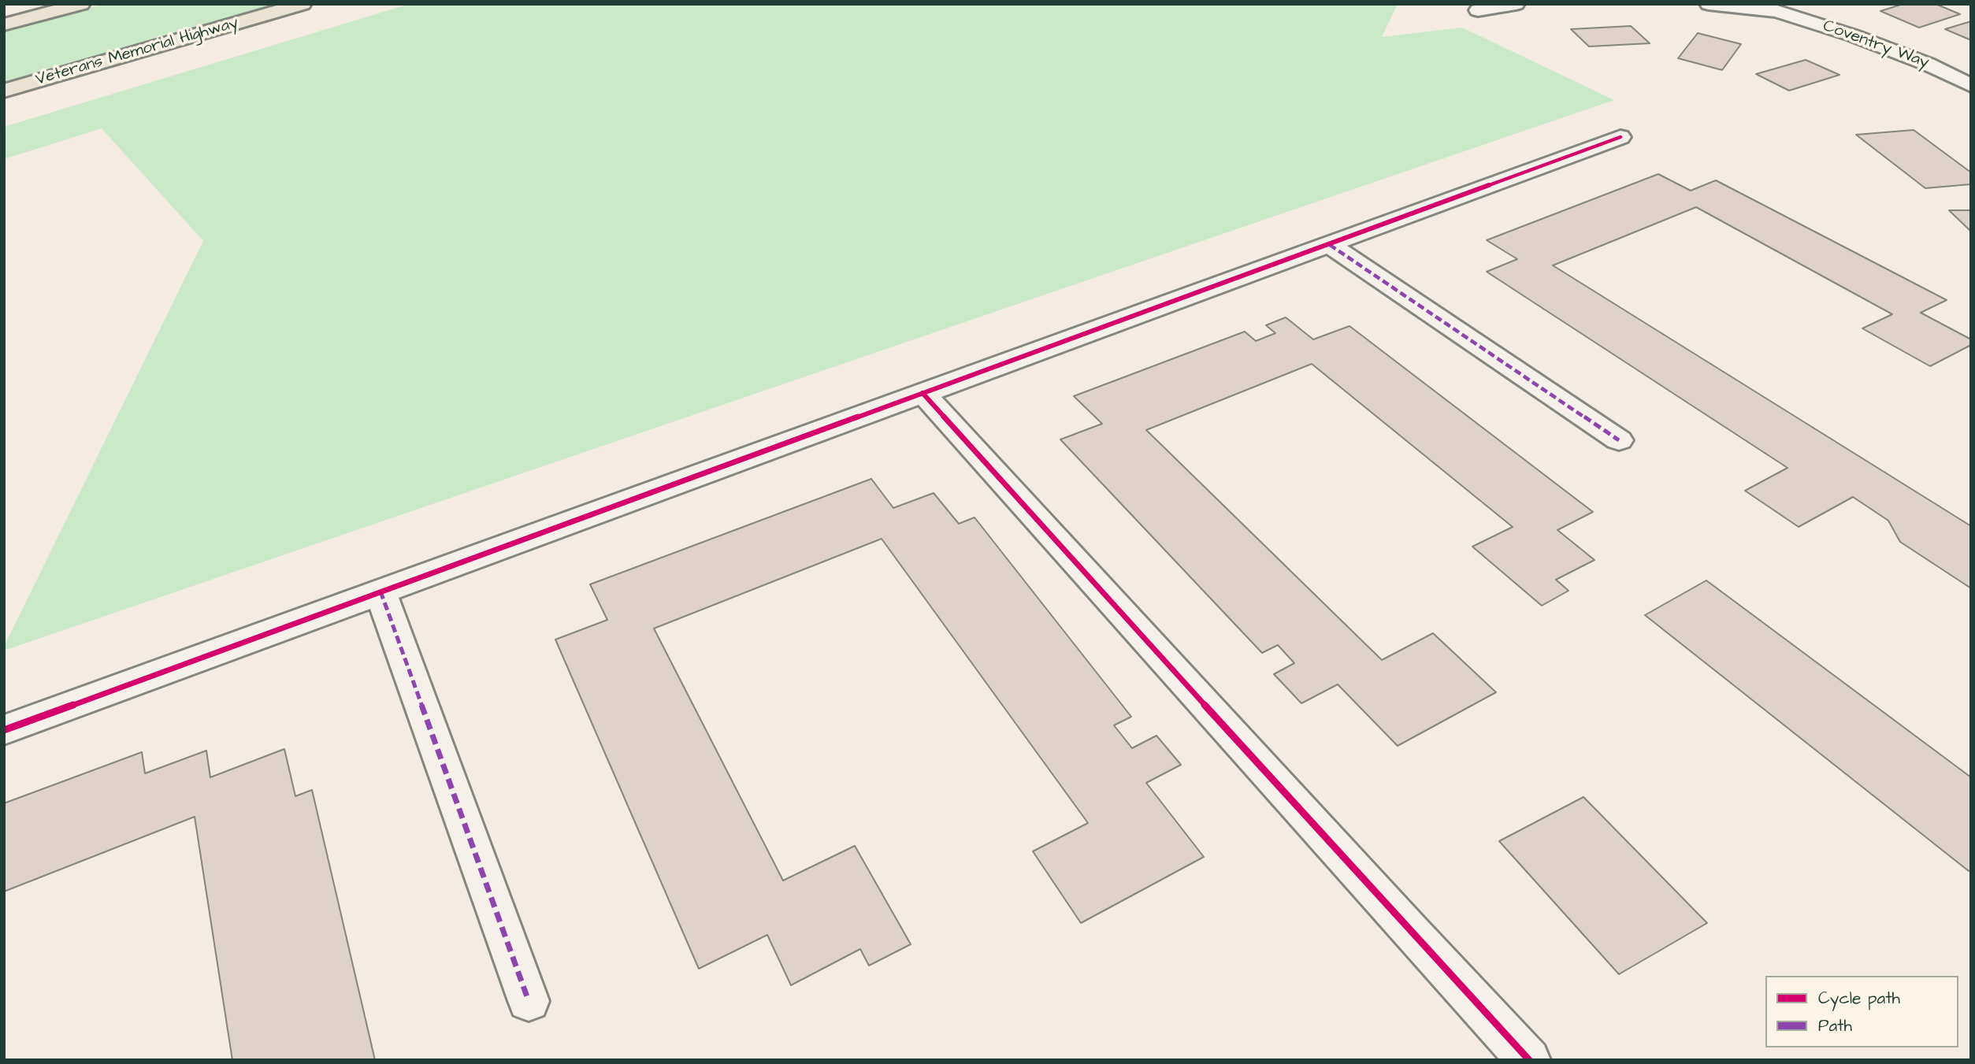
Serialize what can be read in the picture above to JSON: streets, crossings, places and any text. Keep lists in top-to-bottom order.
{
  "streets": {
    "highway": ["Veterans Memorial Highway"],
    "street": ["Coventry Way"]
  },
  "legend": ["Cycle path", "Path"]
}
